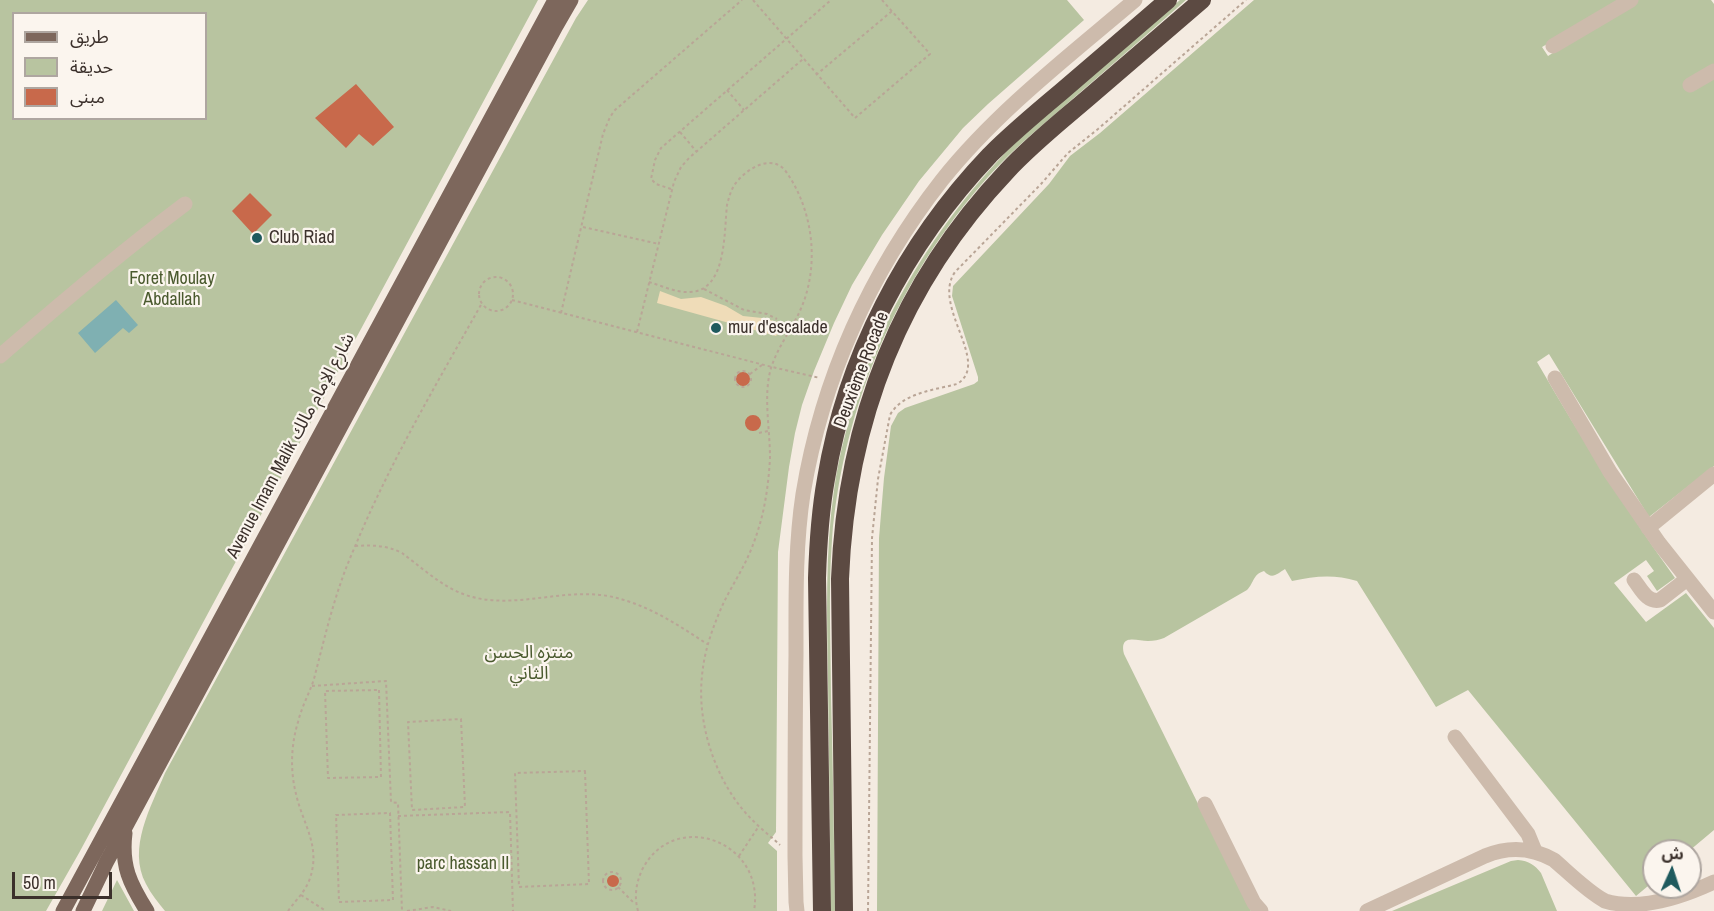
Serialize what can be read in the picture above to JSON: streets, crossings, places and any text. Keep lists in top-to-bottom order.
{
  "streets": {
    "highway": ["Deuxième Rocade"],
    "main road": ["Avenue Imam Malik شارع الإمام مالك"]
  },
  "parks": ["Foret Moulay Abdallah", "منتزه الحسن الثاني", "parc hassan II"],
  "places": ["Club Riad", "mur d'escalade"],
  "legend": ["طريق", "حديقة", "مبنى"],
  "scale_bar": "50 m",
  "north": "top"
}
